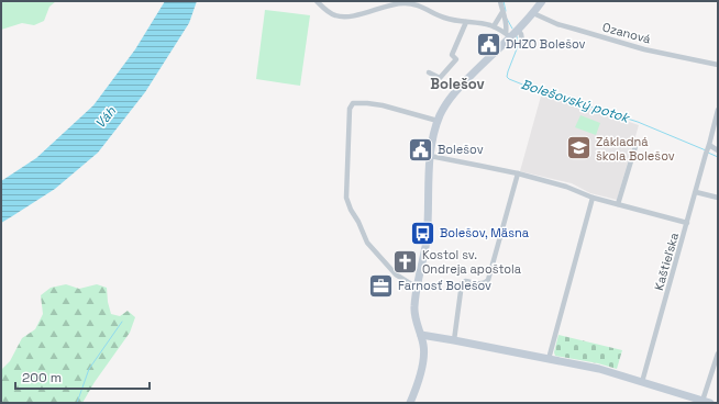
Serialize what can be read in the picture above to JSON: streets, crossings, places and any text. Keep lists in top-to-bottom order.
{
  "streets": {
    "street": ["Ozanová", "Kaštieľska"]
  },
  "districts": ["Bolešov"],
  "water": ["Bolešovský potok", "Váh"],
  "places": {
    "public building": ["DHZO Bolešov", "Bolešov"],
    "school or university": ["Základná škola Bolešov"],
    "bus stop": ["Bolešov, Mäsna"],
    "church": ["Kostol sv. Ondreja apoštola"],
    "office": ["Farnosť Bolešov"]
  },
  "scale_bar": "200 m"
}
